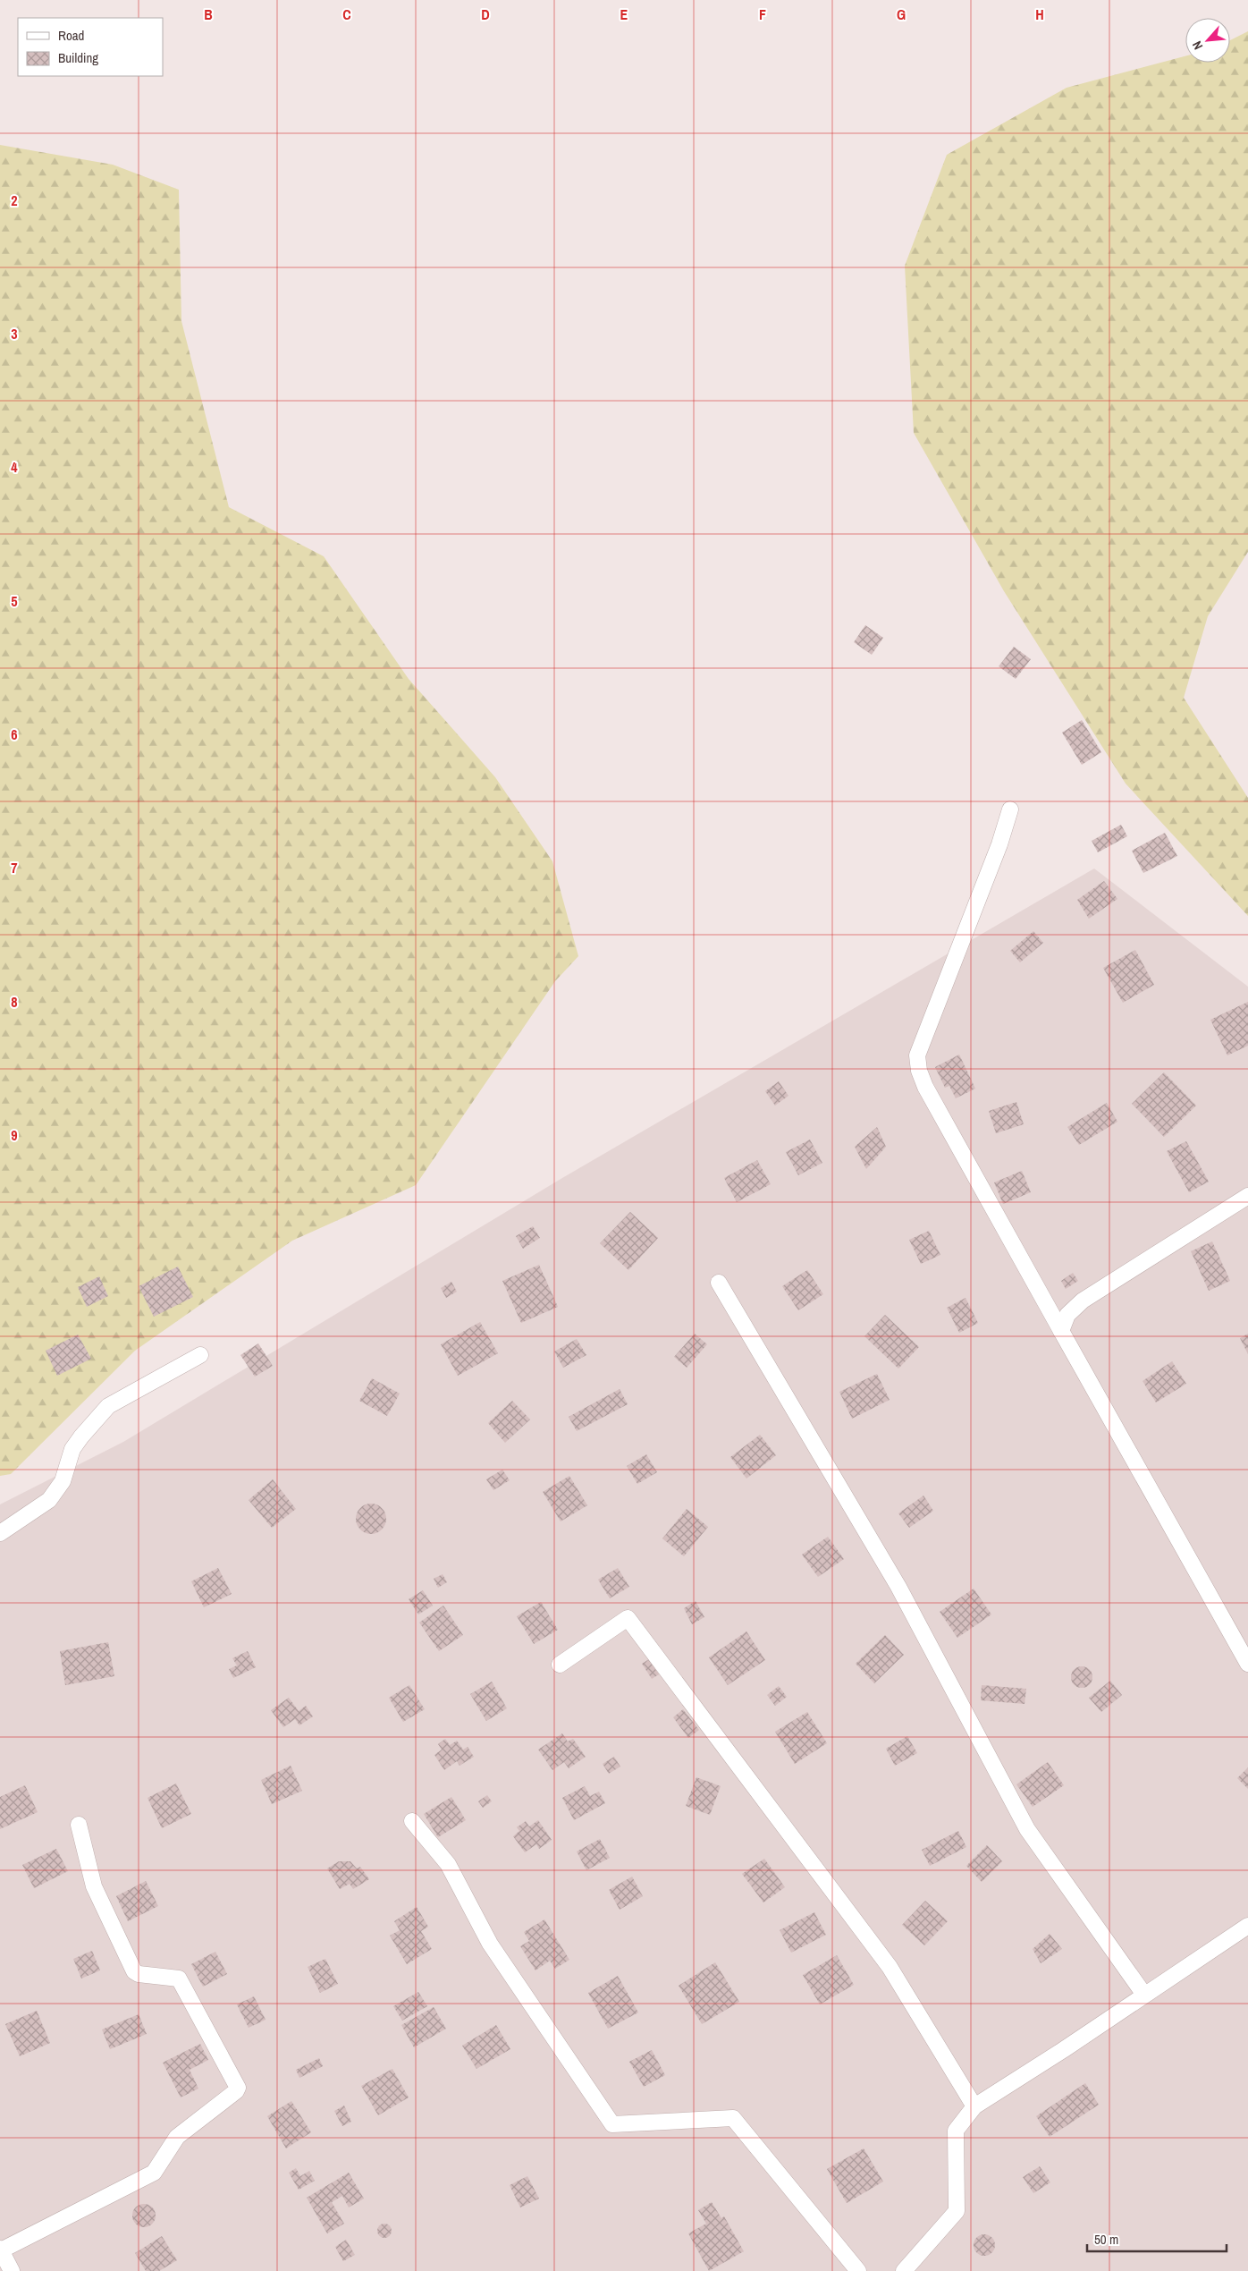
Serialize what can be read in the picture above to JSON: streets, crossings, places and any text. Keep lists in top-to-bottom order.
{
  "legend": ["Road", "Building"],
  "scale_bar": "50 m",
  "north": "bottom left",
  "grid": {
    "columns": [
      "B",
      "C",
      "D",
      "E",
      "F",
      "G",
      "H"
    ],
    "rows": [
      "2",
      "3",
      "4",
      "5",
      "6",
      "7",
      "8",
      "9"
    ]
  }
}
